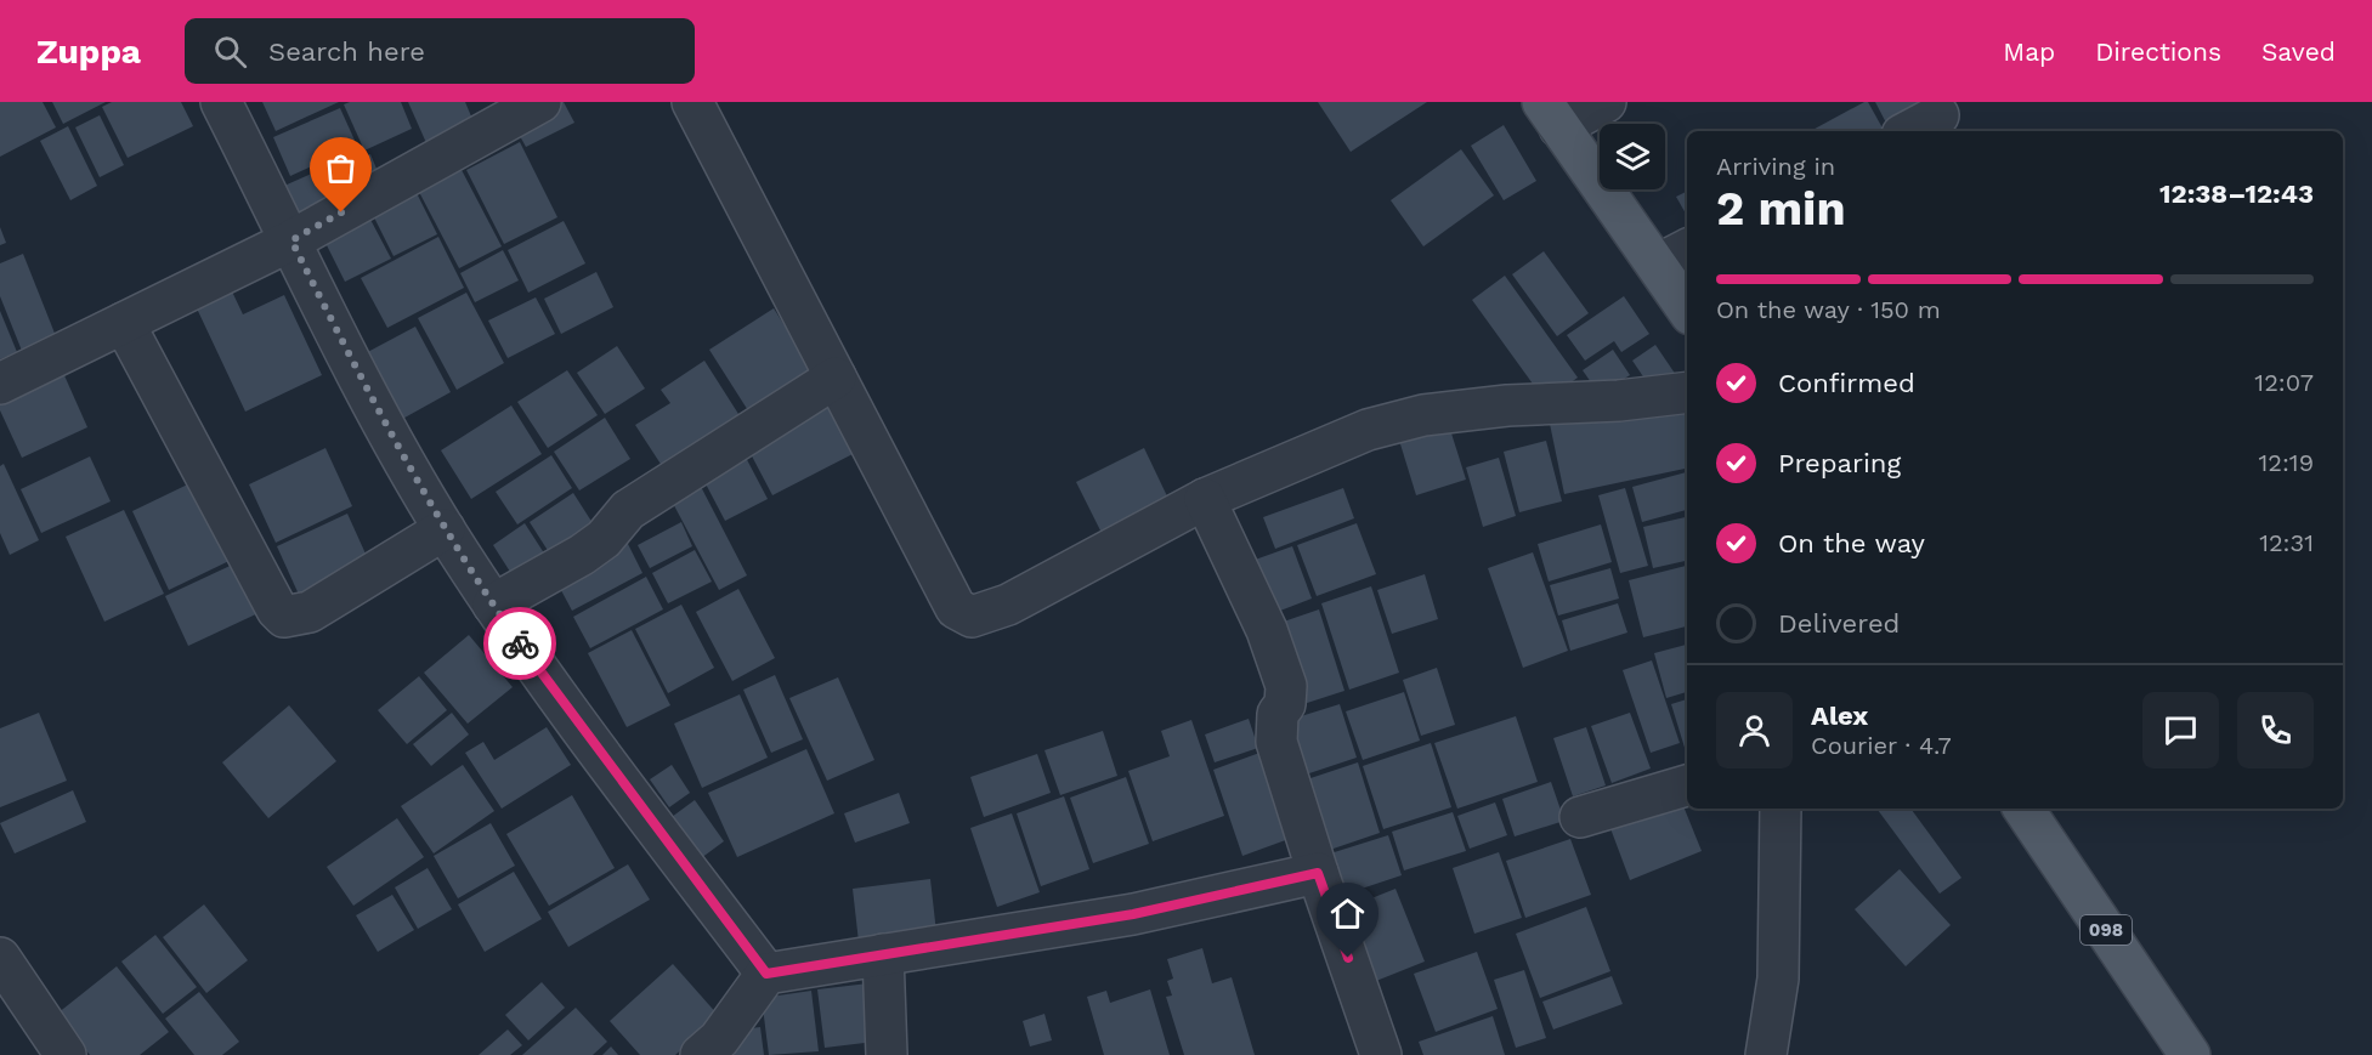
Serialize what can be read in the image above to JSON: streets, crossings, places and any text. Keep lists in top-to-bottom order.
{
  "streets": {
    "main road": ["098"]
  },
  "page": {
    "header": "Zuppa",
    "search": "Search here",
    "nav": ["Map", "Directions", "Saved"],
    "heading": ["2 min", "Arriving in", "12:38–12:43"],
    "panel": ["Alex", "Courier · 4.7"],
    "bar": "On the way · 150 m",
    "list": [
      ["Confirmed", "12:07"],
      ["Preparing", "12:19"],
      ["On the way", "12:31"],
      "Delivered"
    ]
  }
}
